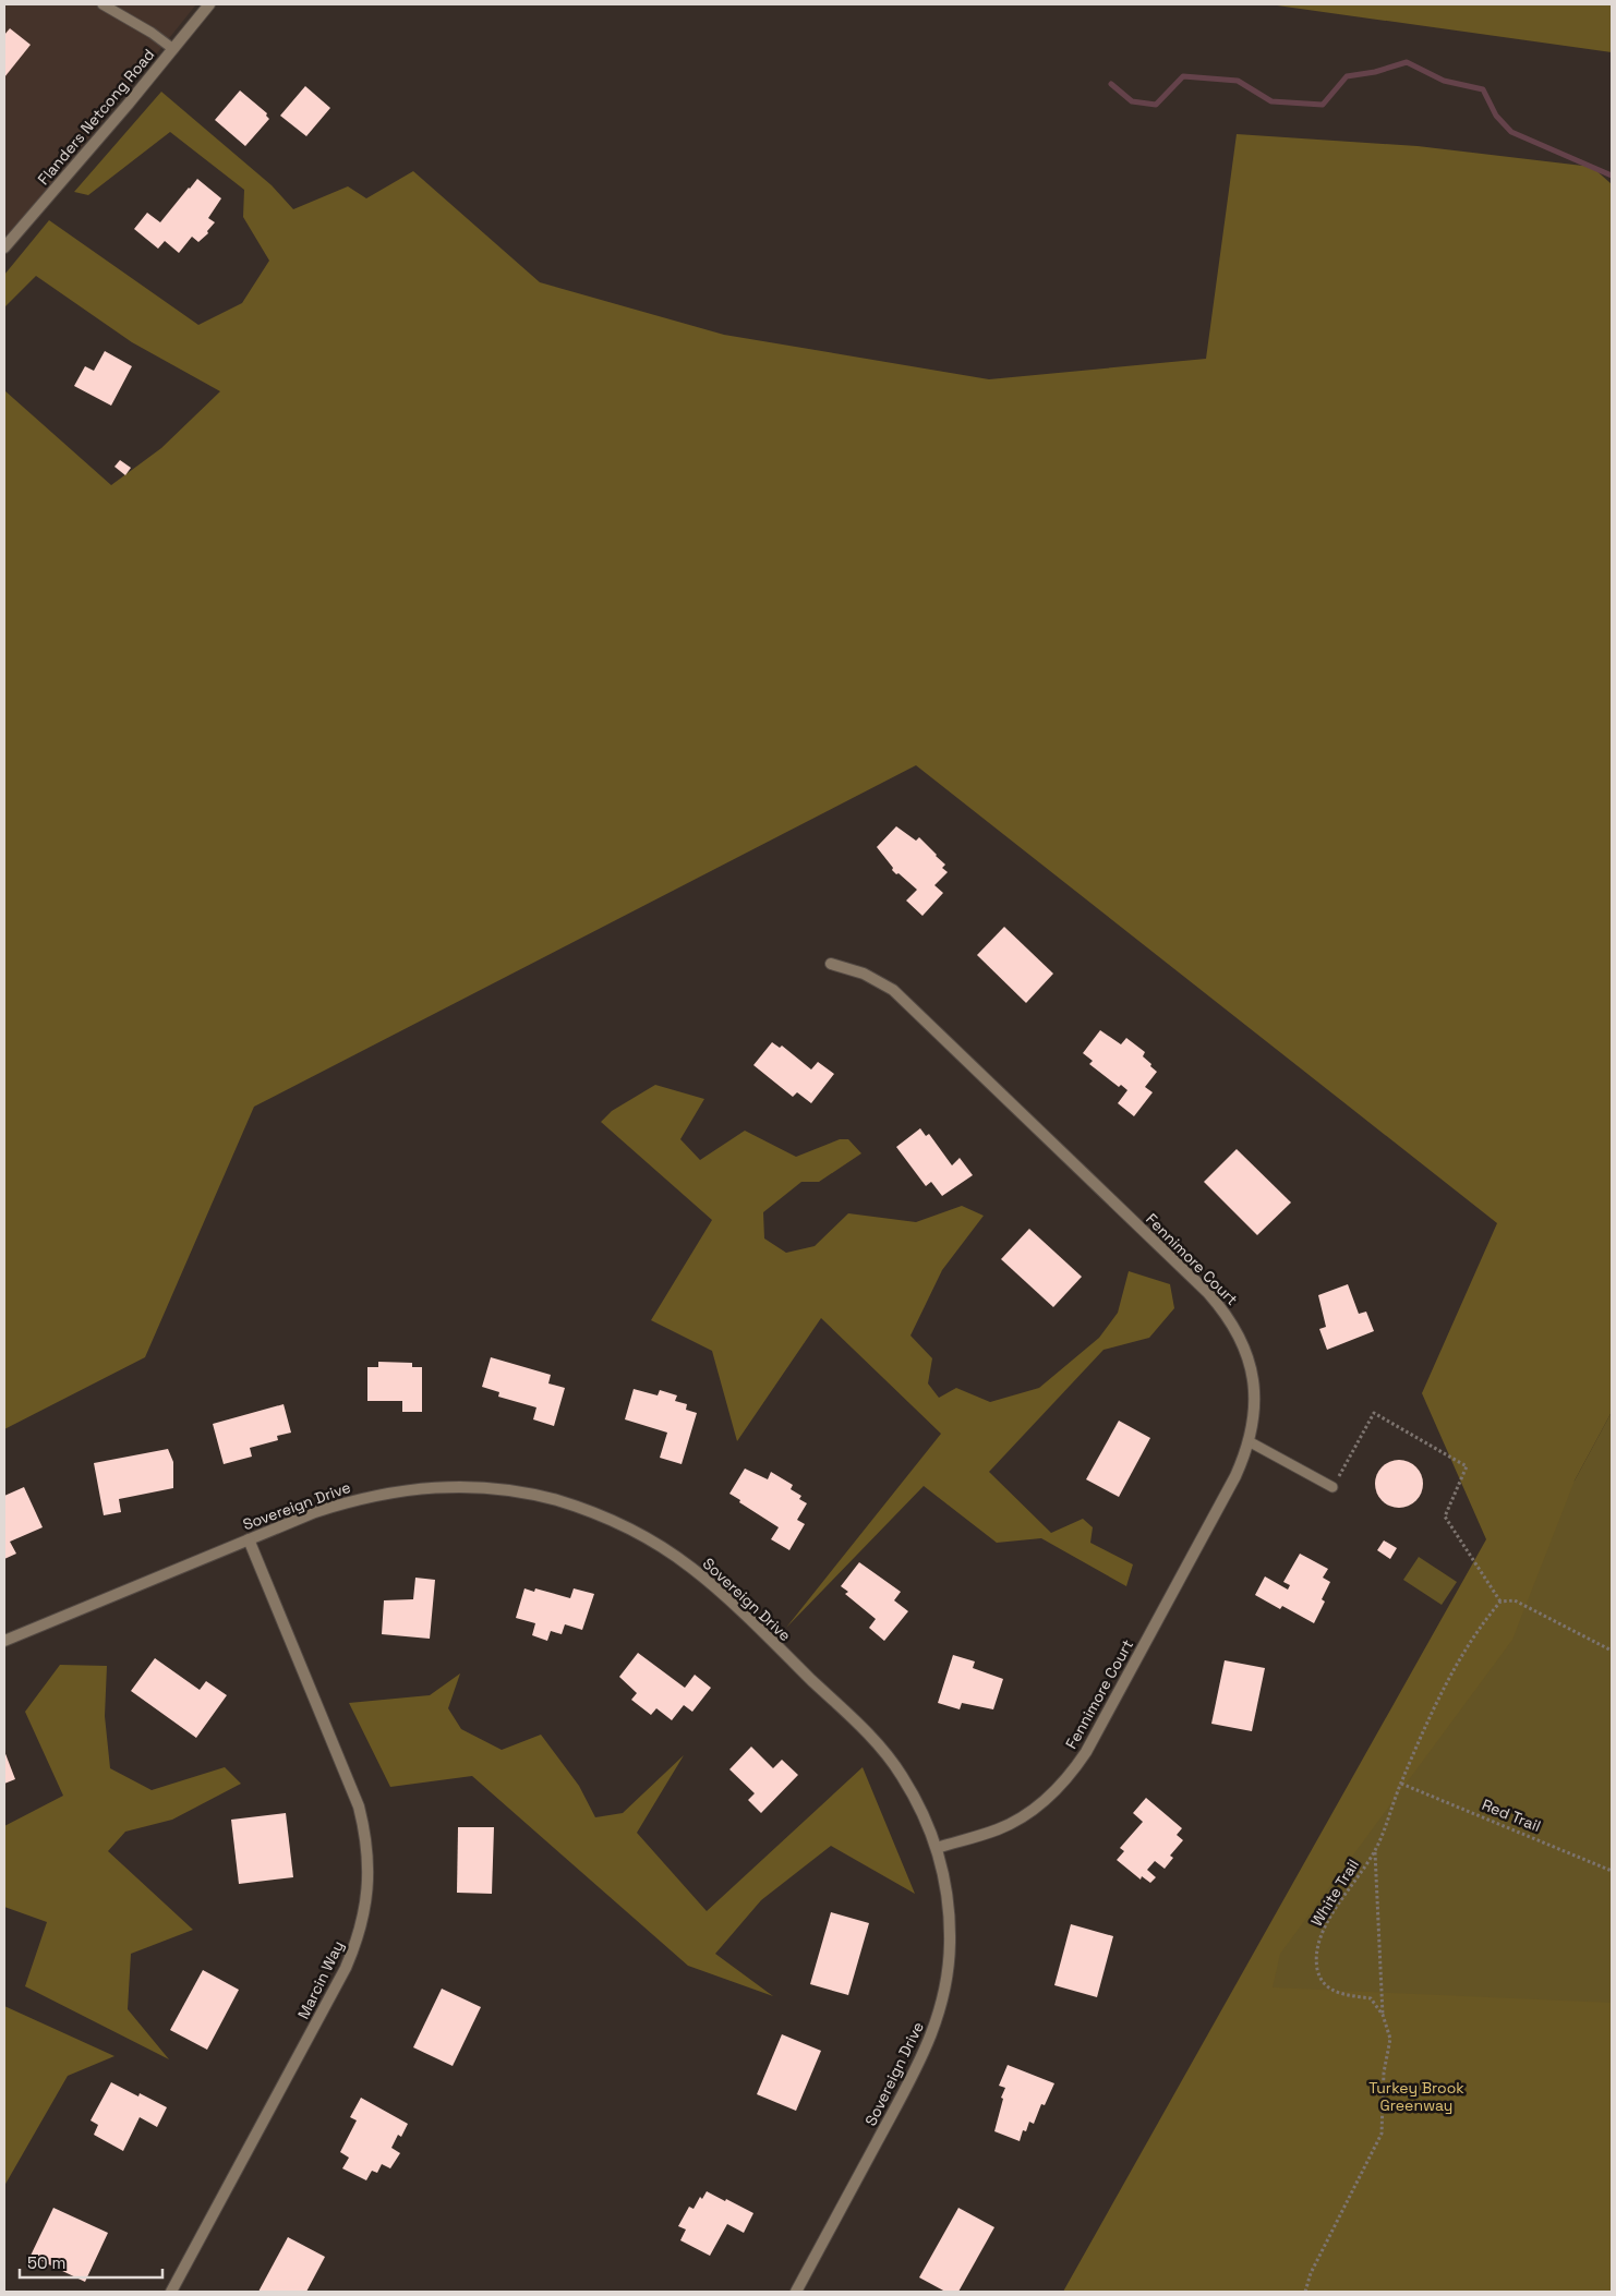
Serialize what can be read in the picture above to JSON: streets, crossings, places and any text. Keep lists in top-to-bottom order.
{
  "streets": {
    "street": [
      "Flanders Netcong Road",
      "Fennimore Court",
      "Sovereign Drive",
      "Marcin Way"
    ],
    "path": ["Red Trail", "White Trail"]
  },
  "crossings": [
    ["Fennimore Court", "Sovereign Drive"],
    ["Sovereign Drive", "Marcin Way"],
    ["Red Trail", "White Trail"]
  ],
  "parks": ["Turkey Brook Greenway"],
  "scale_bar": "50 m"
}
